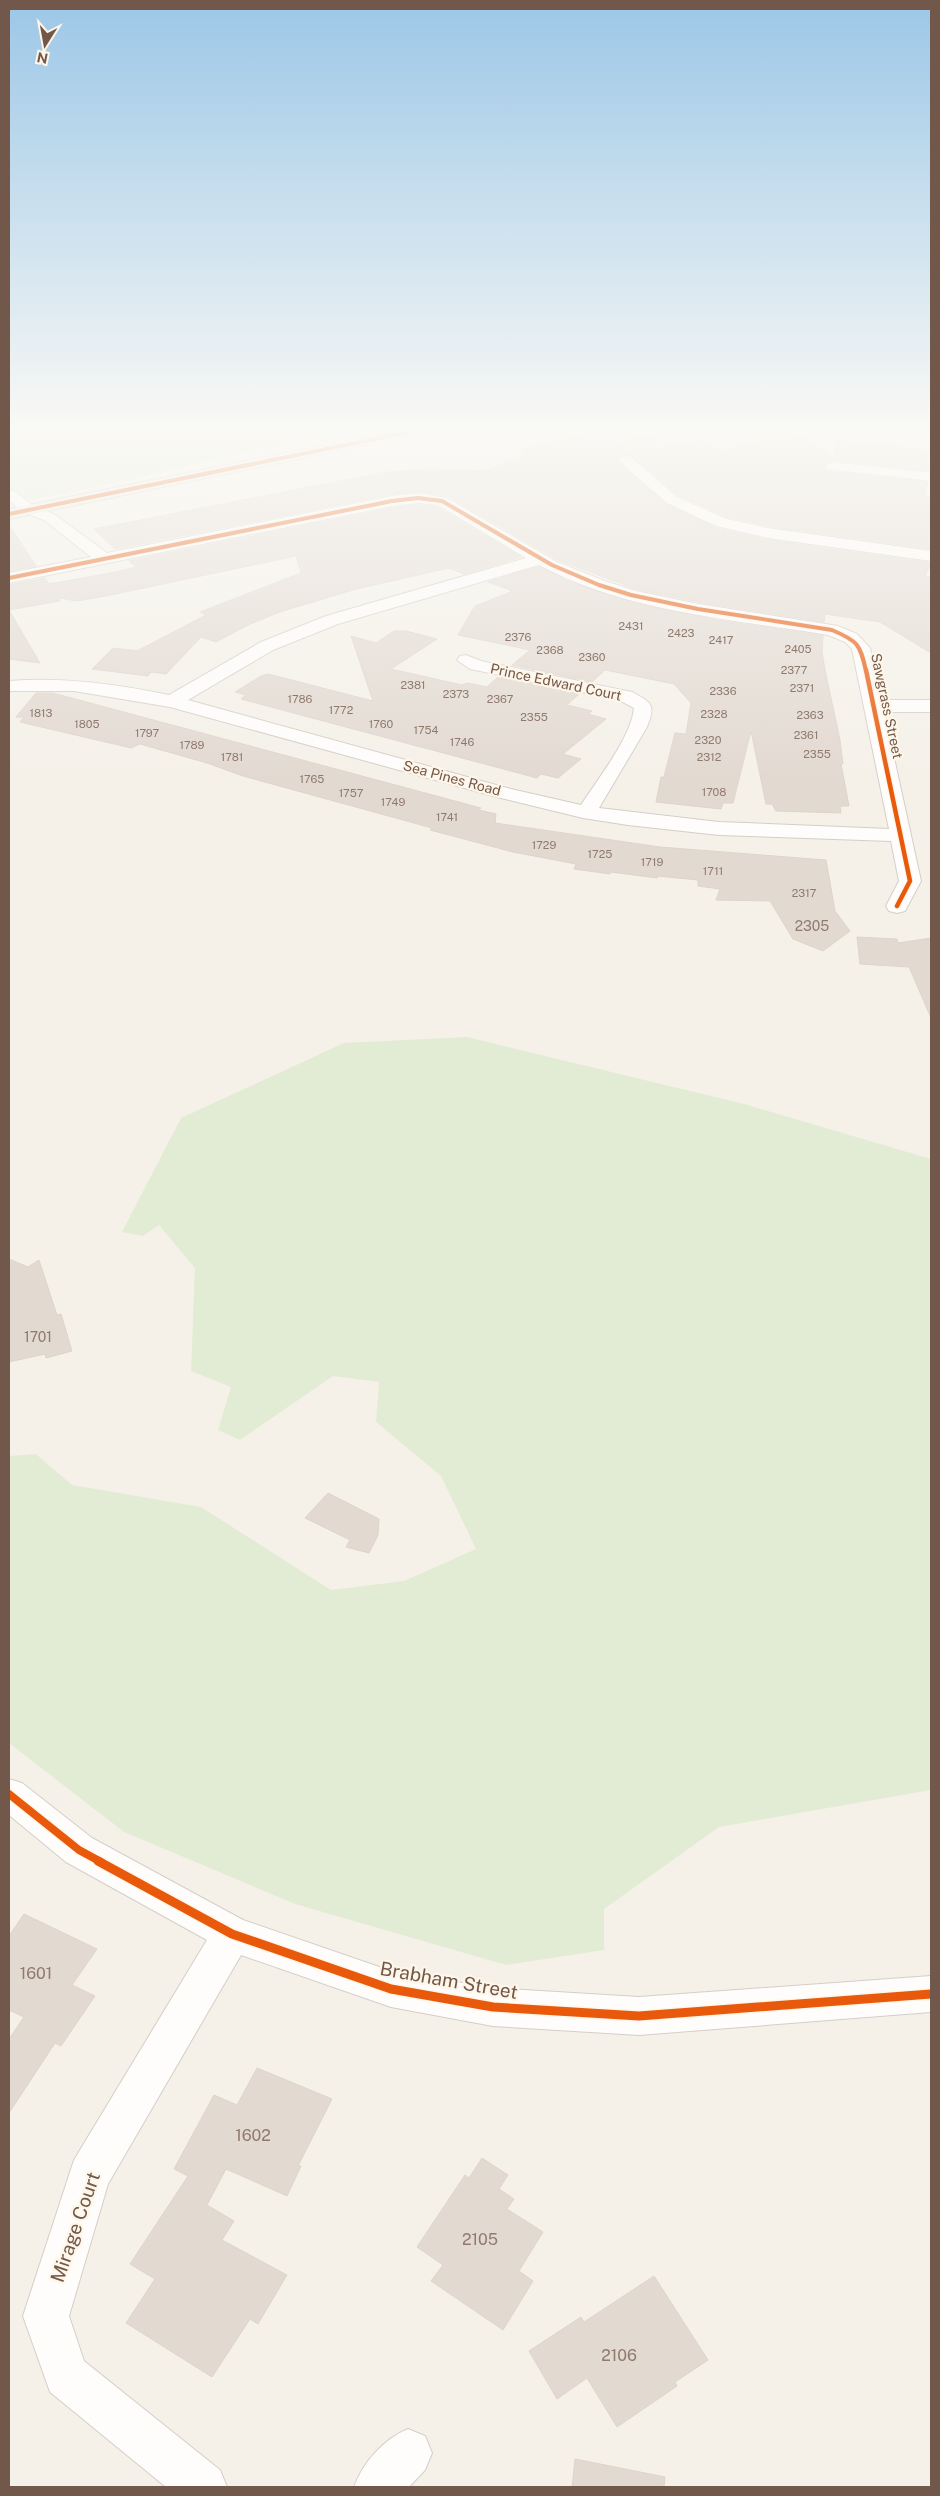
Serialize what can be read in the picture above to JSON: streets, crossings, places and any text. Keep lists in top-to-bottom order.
{
  "streets": {
    "street": [
      "Prince Edward Court",
      "Sawgrass Street",
      "Sea Pines Road",
      "Brabham Street",
      "Mirage Court"
    ]
  },
  "crossings": [
    ["Prince Edward Court", "Sea Pines Road"],
    ["Sawgrass Street", "Sea Pines Road"],
    ["Brabham Street", "Mirage Court"]
  ],
  "house_numbers": [
    "2431",
    "2423",
    "2376",
    "2417",
    "2405",
    "2368",
    "2360",
    "2377",
    "2381",
    "2371",
    "2336",
    "2373",
    "1786",
    "2367",
    "1772",
    "1813",
    "2328",
    "2363",
    "2355",
    "1805",
    "1760",
    "1754",
    "1797",
    "2361",
    "2320",
    "1746",
    "1789",
    "2355",
    "1781",
    "2312",
    "1765",
    "1708",
    "1757",
    "1749",
    "1741",
    "1729",
    "1725",
    "1719",
    "1711",
    "2317",
    "2305",
    "1701",
    "1601",
    "1602",
    "2105",
    "2106"
  ],
  "north": "bottom"
}
